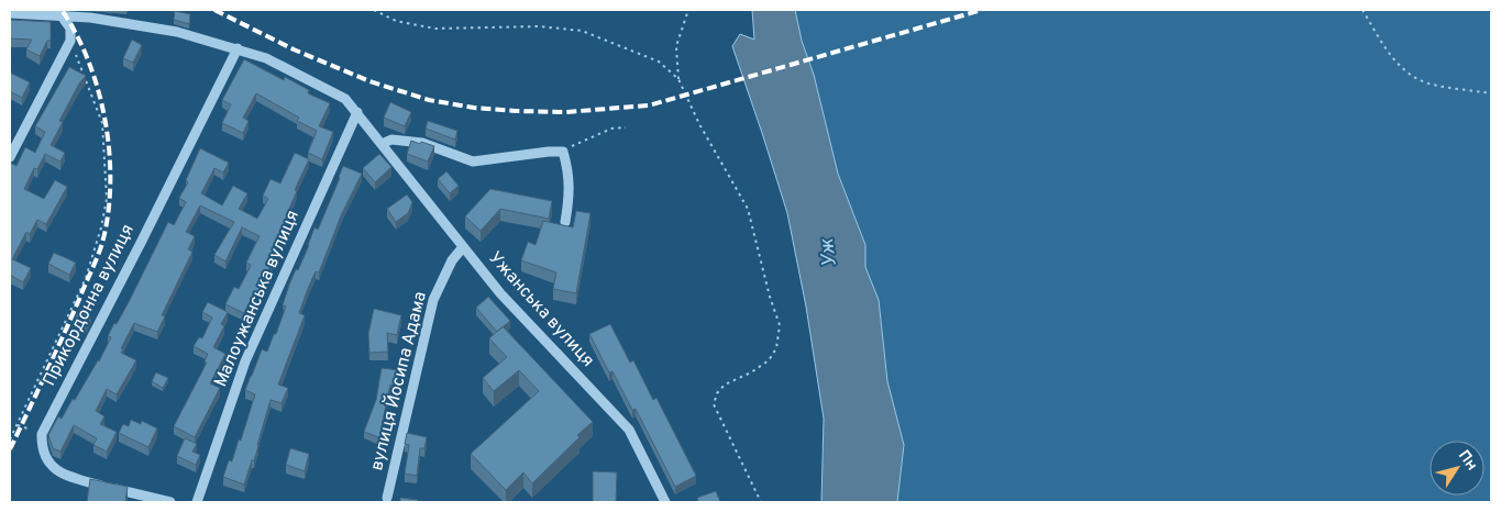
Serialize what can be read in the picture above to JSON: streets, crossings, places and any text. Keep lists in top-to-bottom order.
{
  "streets": {
    "street": [
      "Малоужанська вулиця",
      "Прикордонна вулиця",
      "Ужанська вулиця",
      "вулиця Йосипа Адама"
    ]
  },
  "crossings": [
    ["Малоужанська вулиця", "Ужанська вулиця"],
    ["Прикордонна вулиця", "Ужанська вулиця"],
    ["Ужанська вулиця", "вулиця Йосипа Адама"]
  ],
  "water": ["Уж"],
  "north": "top right"
}
